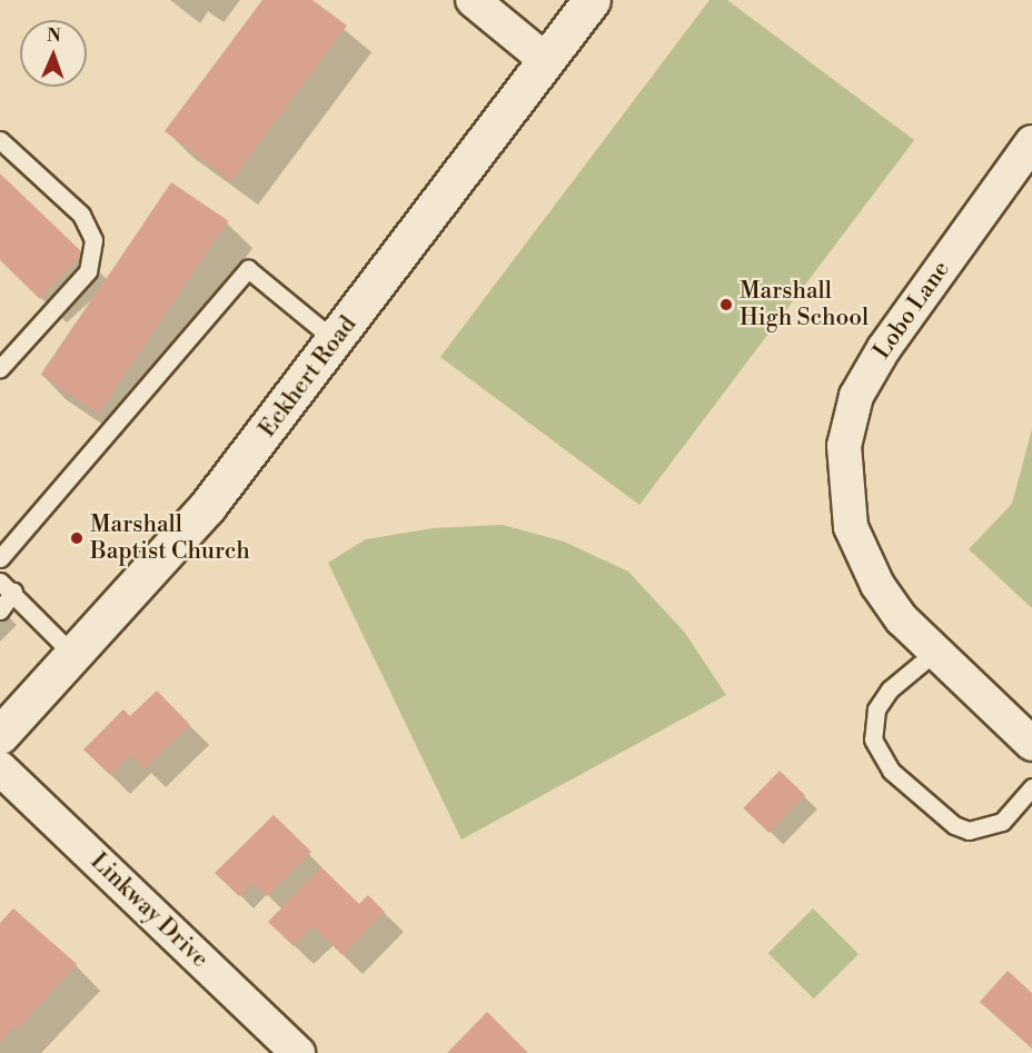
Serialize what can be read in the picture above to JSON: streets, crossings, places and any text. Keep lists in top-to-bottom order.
{
  "streets": {
    "main road": ["Eckhert Road"],
    "street": ["Lobo Lane", "Linkway Drive"]
  },
  "places": ["Marshall High School", "Marshall Baptist Church"],
  "north": "top"
}
